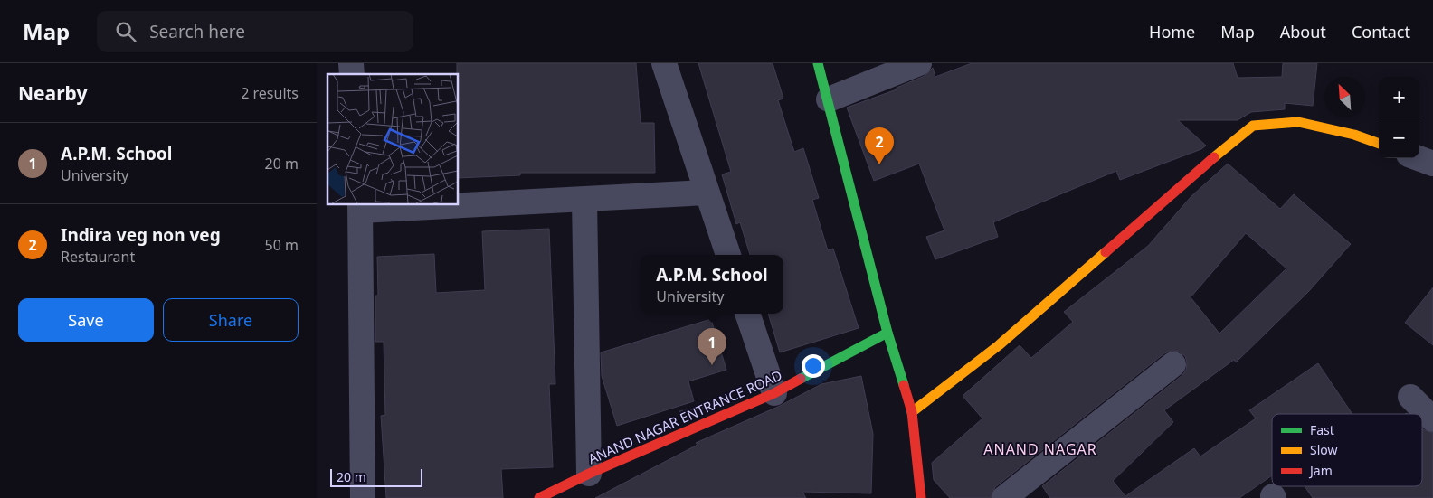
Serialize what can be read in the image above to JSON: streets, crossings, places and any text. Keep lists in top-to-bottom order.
{
  "streets": {
    "street": ["ANAND NAGAR ENTRANCE ROAD"]
  },
  "districts": ["ANAND NAGAR"],
  "legend": ["Fast", "Slow", "Jam"],
  "scale_bar": "20 m",
  "north": "top left",
  "page": {
    "header": "Map",
    "search": "Search here",
    "nav": [
      "Home",
      "Map",
      "About",
      "Contact"
    ],
    "heading": ["Nearby", "2 results"],
    "map_buttons": ["+", "−"],
    "list": [
      {
        "mark": "1",
        "name": "A.P.M. School",
        "note": "University",
        "value": "20 m"
      },
      {
        "mark": "2",
        "name": "Indira veg non veg",
        "note": "Restaurant",
        "value": "50 m"
      }
    ],
    "pins": ["2", "1"],
    "popup": ["A.P.M. School", "University"],
    "buttons": ["Save", "Share"],
    "scale": "20 m"
  }
}
